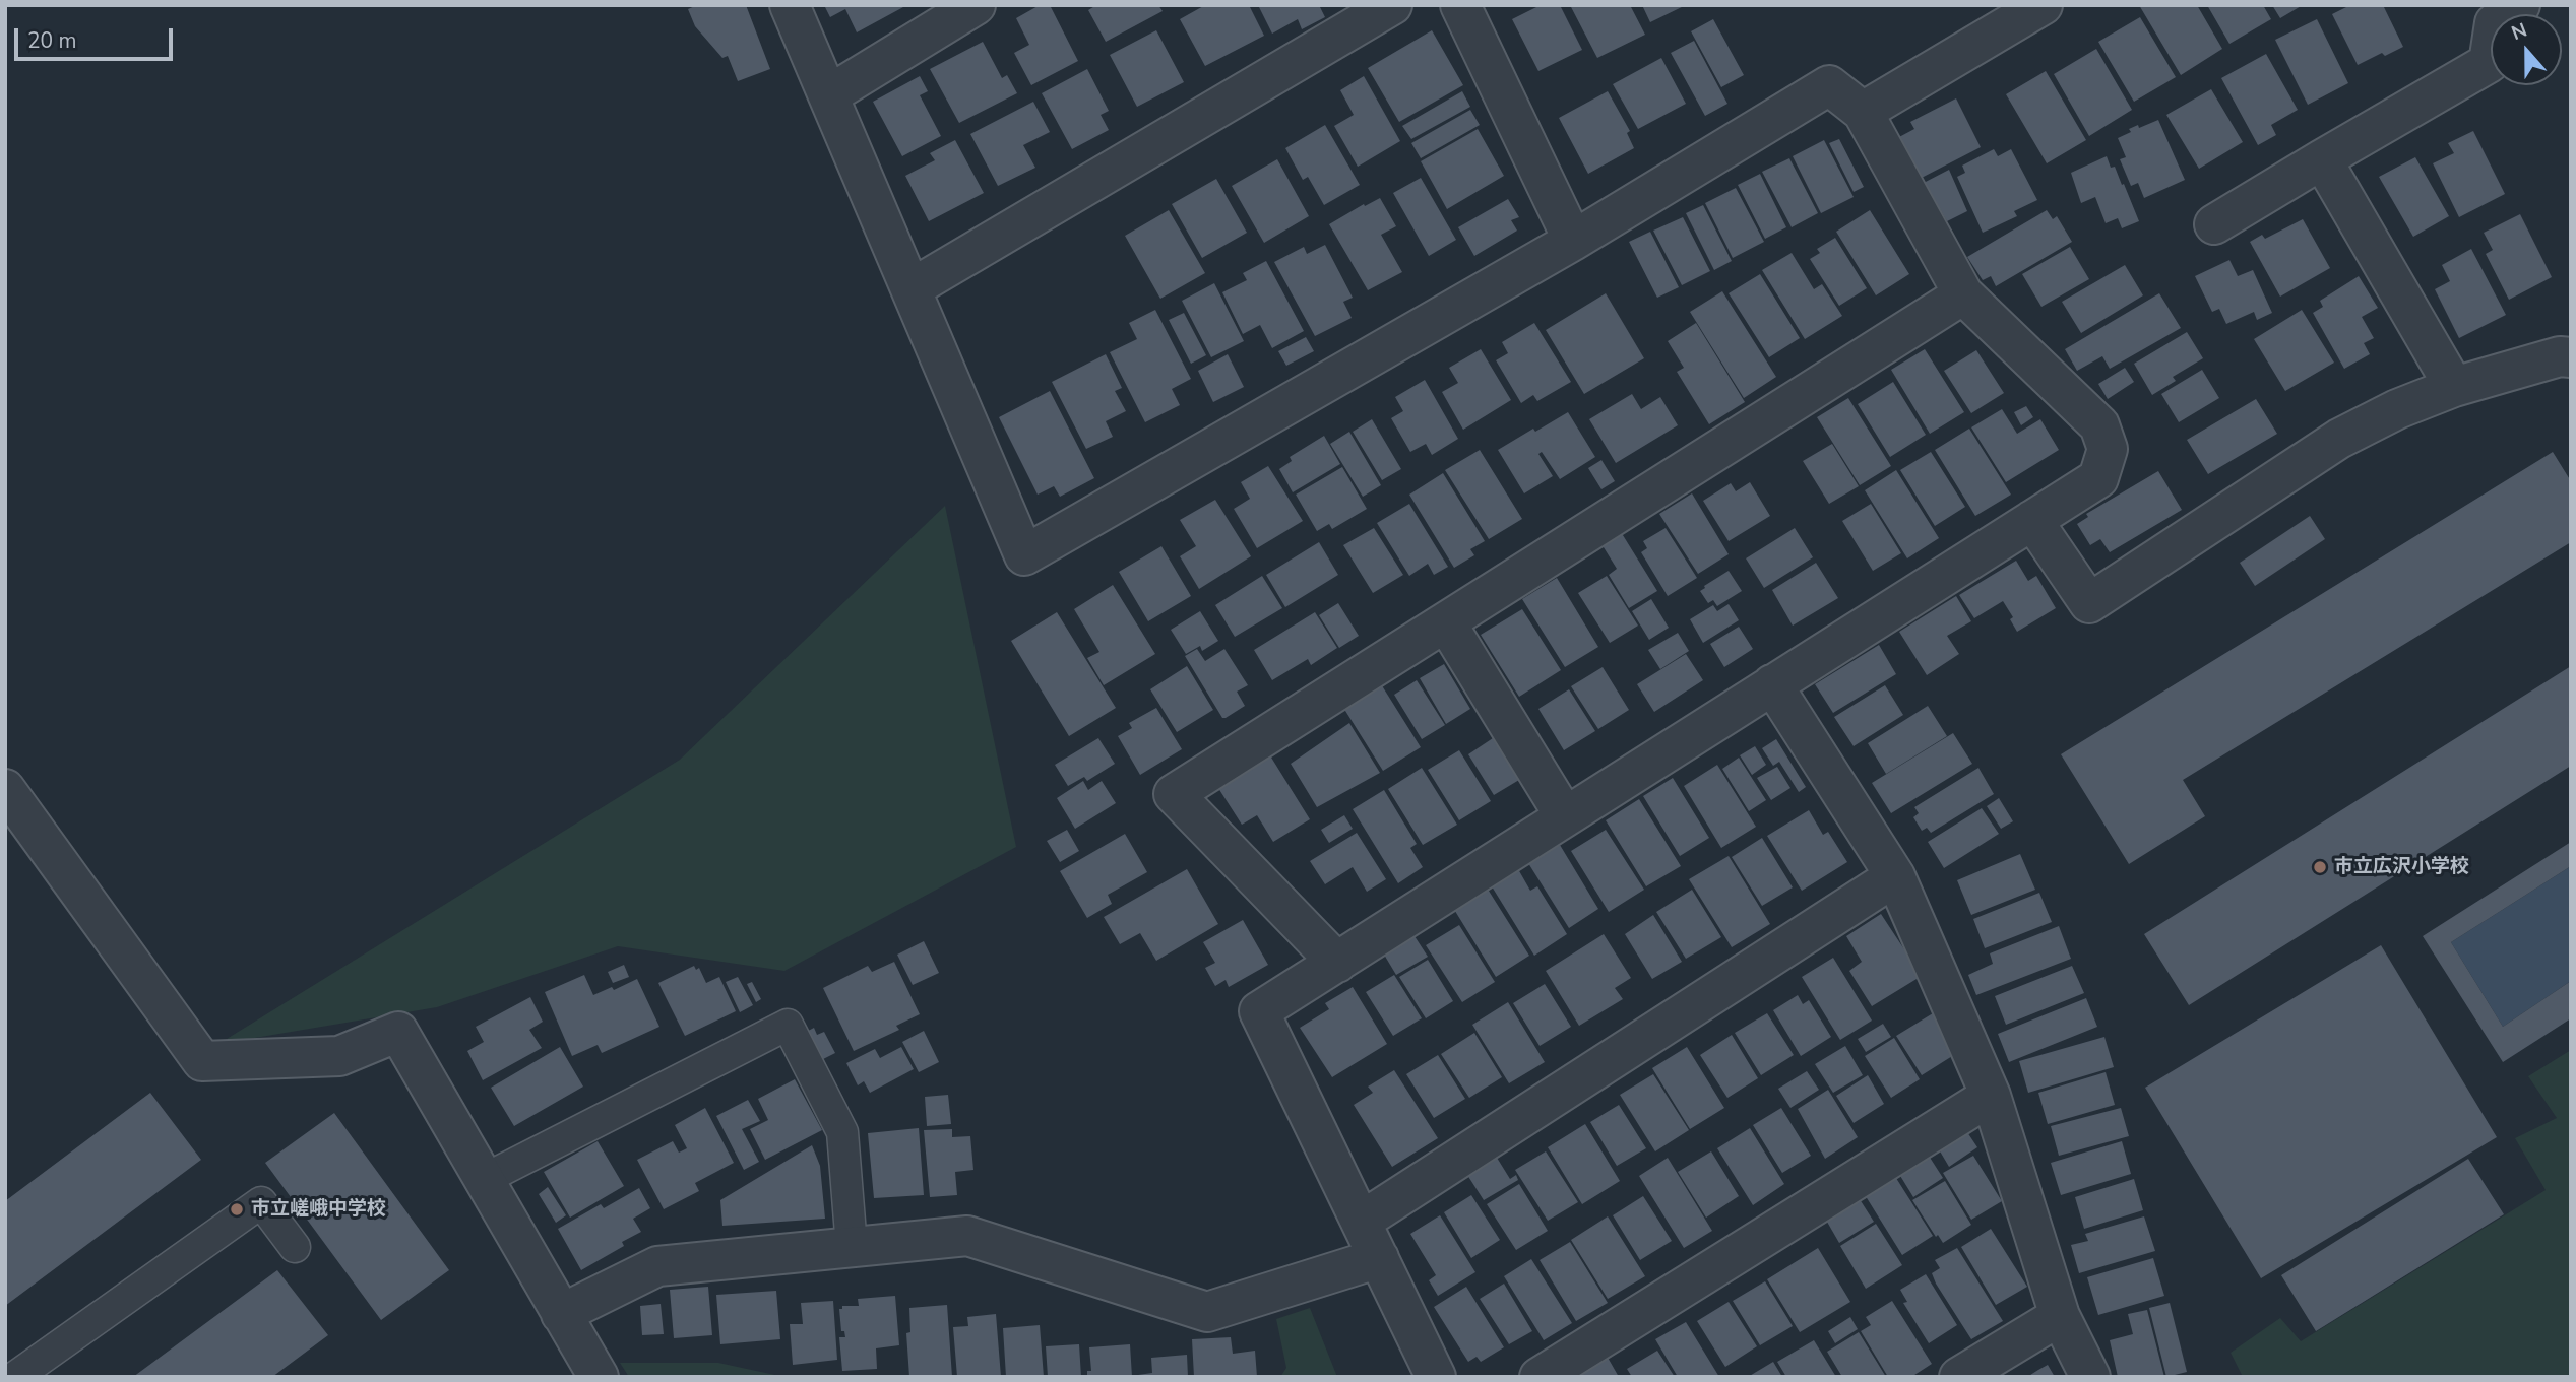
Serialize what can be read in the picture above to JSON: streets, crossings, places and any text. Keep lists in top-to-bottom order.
{
  "places": ["市立広沢小学校", "市立嵯峨中学校"],
  "scale_bar": "20 m",
  "north": "top"
}
